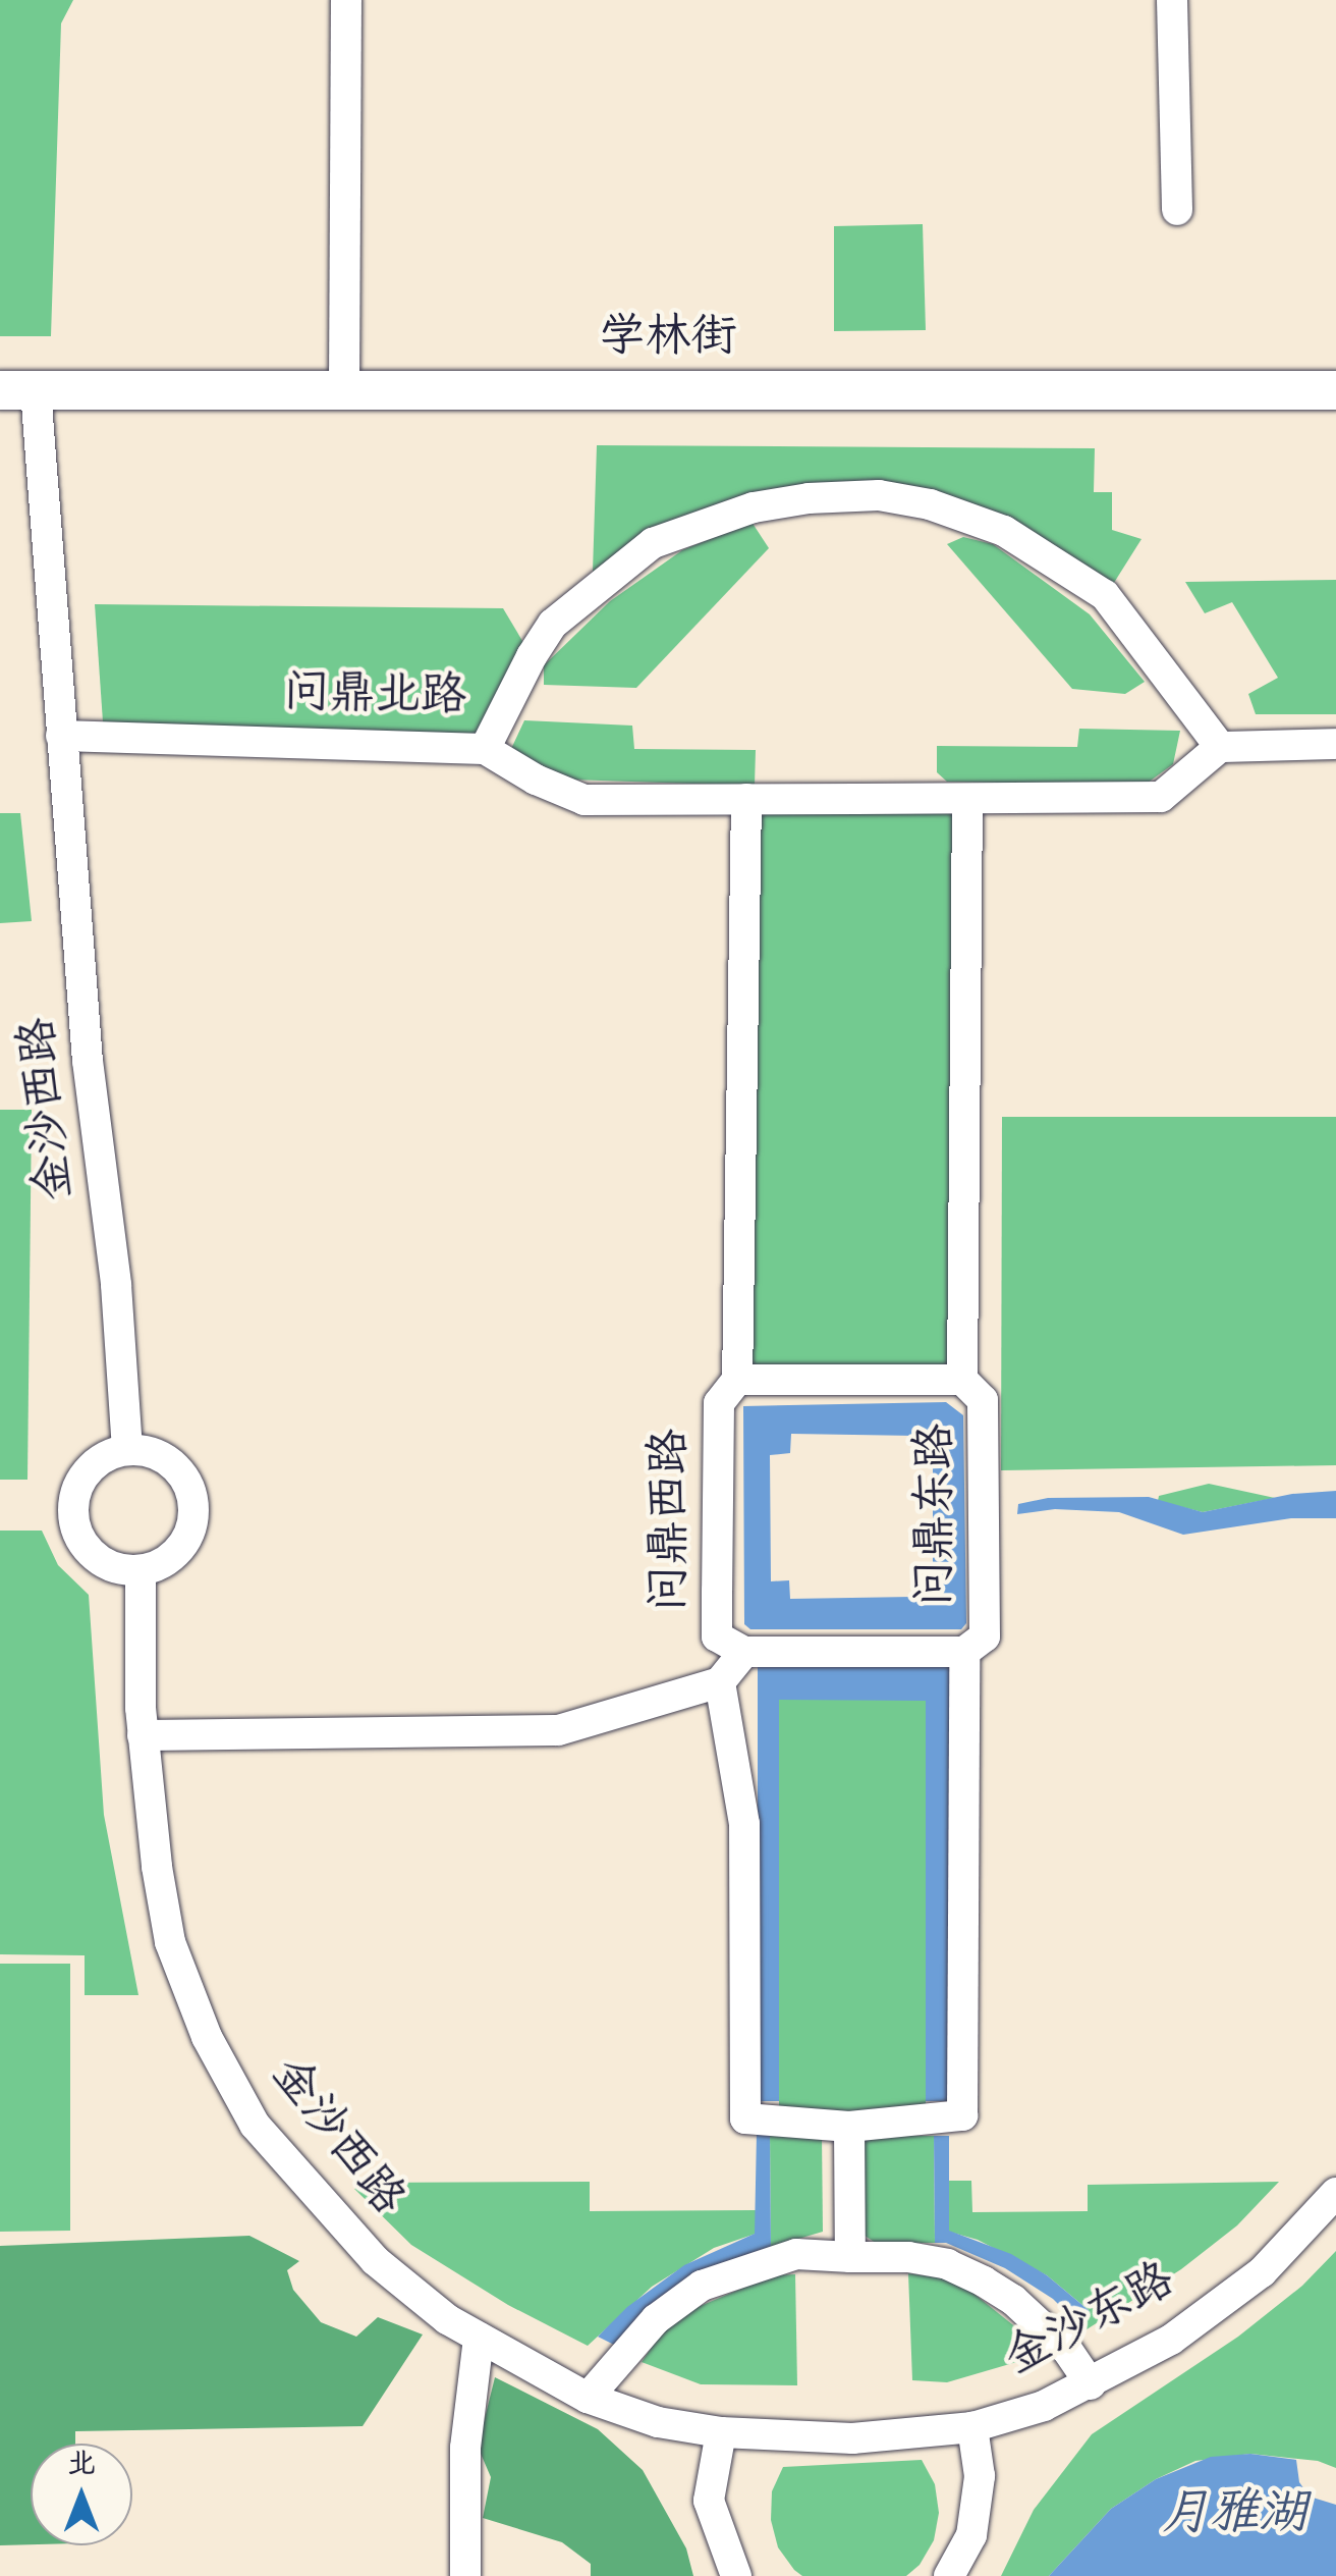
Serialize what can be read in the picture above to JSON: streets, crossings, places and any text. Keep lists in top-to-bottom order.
{
  "streets": {
    "main road": ["学林街"],
    "street": [
      "问鼎北路",
      "金沙西路",
      "问鼎东路",
      "问鼎西路",
      "金沙东路"
    ]
  },
  "crossings": [
    ["学林街", "金沙西路"],
    ["问鼎北路", "金沙西路"],
    ["金沙西路", "金沙东路"]
  ],
  "water": ["月雅湖"],
  "north": "top"
}
